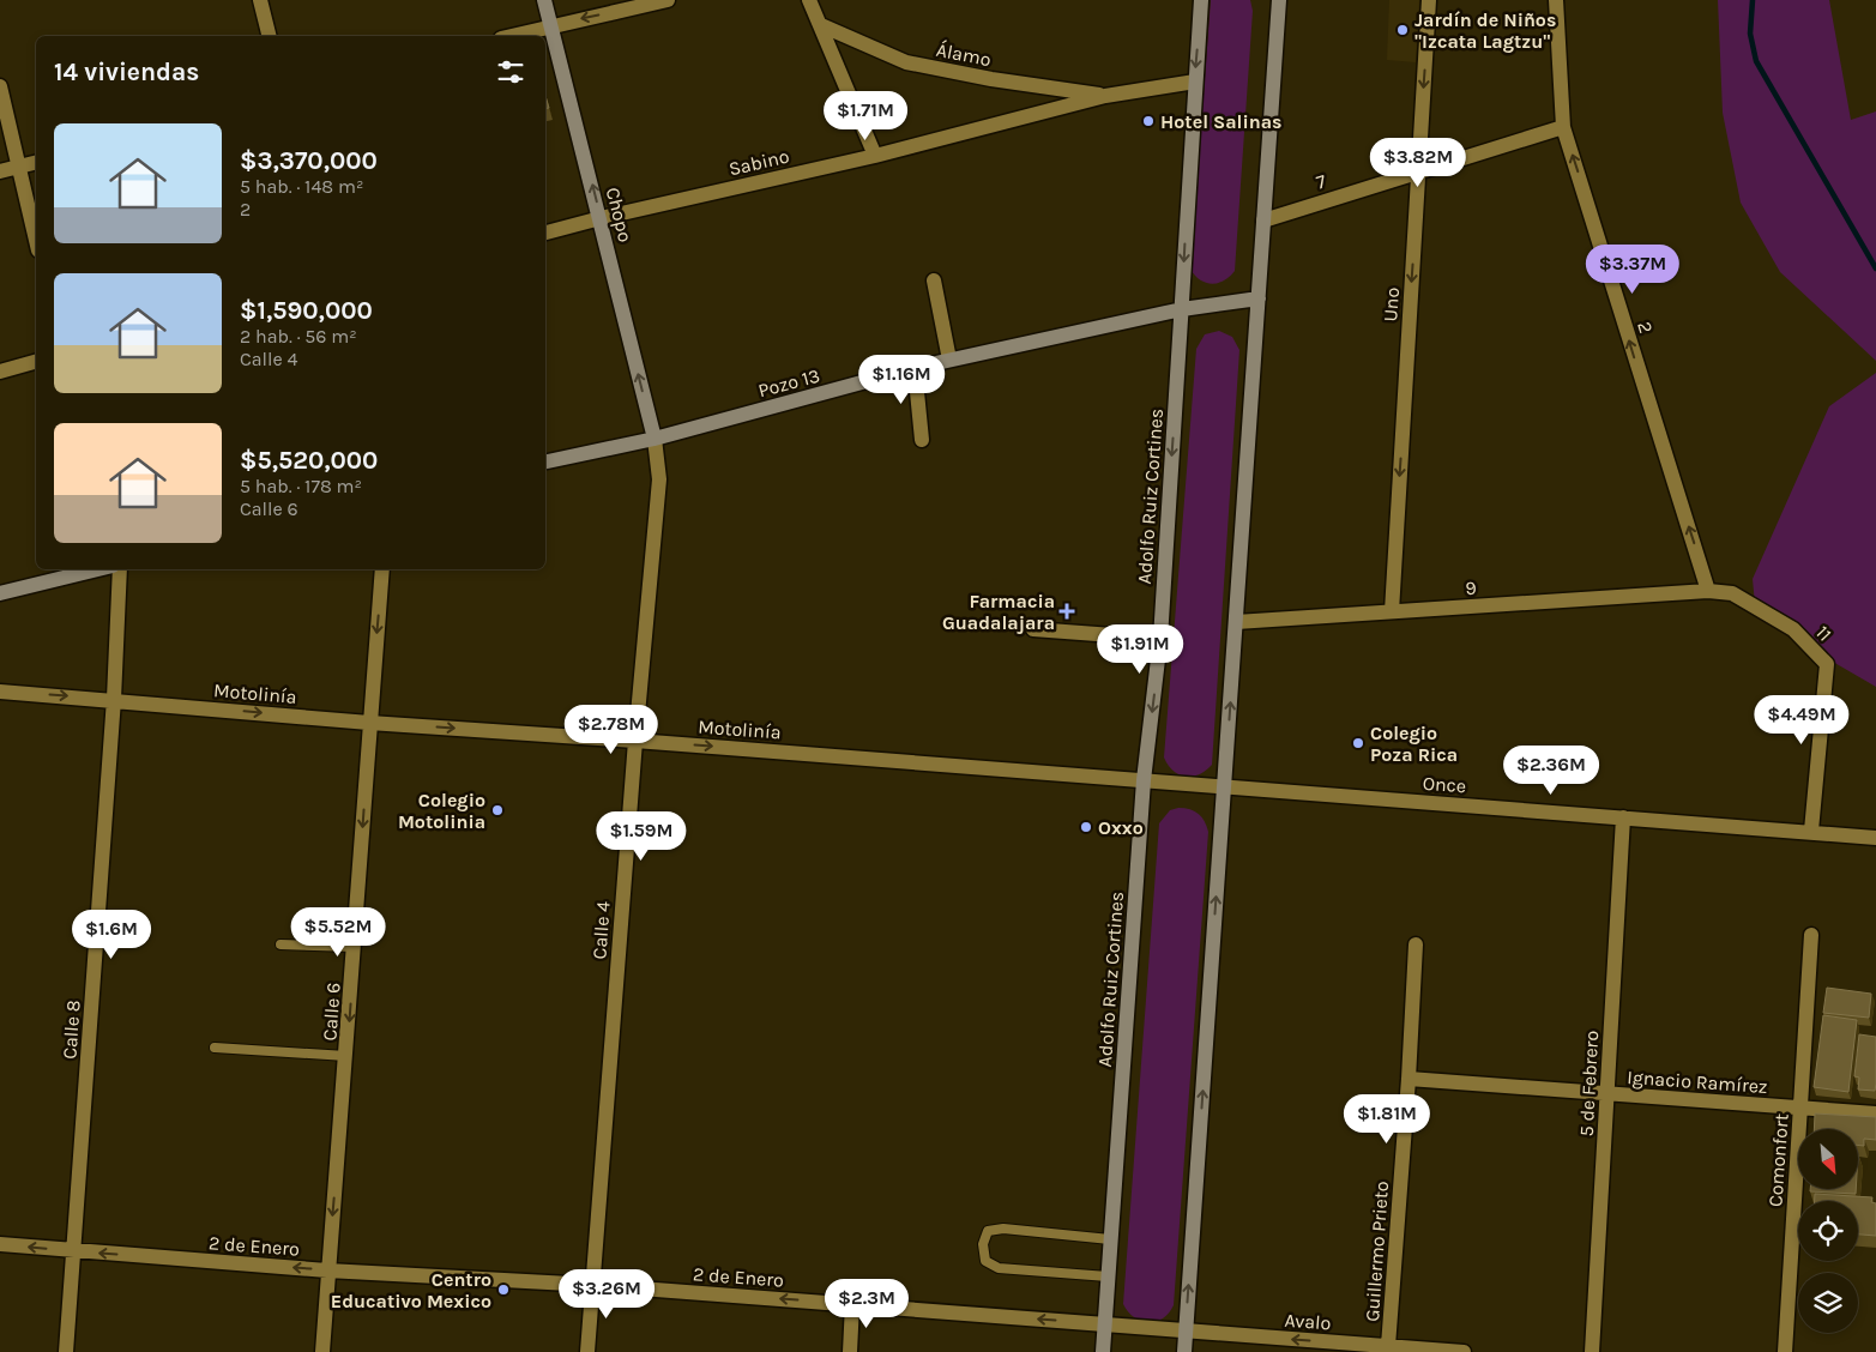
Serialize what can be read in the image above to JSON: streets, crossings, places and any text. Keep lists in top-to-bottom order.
{
  "streets": {
    "main road": ["Chopo", "Pozo 13", "Adolfo Ruiz Cortines"],
    "street": [
      "Álamo",
      "Sabino",
      "7",
      "Uno",
      "2",
      "9",
      "11",
      "Motolinía",
      "Once",
      "Calle 4",
      "Calle 6",
      "Calle 8",
      "Ignacio Ramírez",
      "5 de Febrero",
      "Comonfort",
      "2 de Enero",
      "Guillermo Prieto",
      "Avalo"
    ]
  },
  "crossings": [
    ["Álamo", "Sabino"],
    ["Sabino", "Chopo"],
    ["Sabino", "Adolfo Ruiz Cortines"],
    ["7", "Uno"],
    ["7", "2"],
    ["Chopo", "Pozo 13"],
    ["Chopo", "Calle 4"],
    ["Uno", "9"],
    ["2", "9"],
    ["2", "11"],
    ["Pozo 13", "Adolfo Ruiz Cortines"],
    ["Pozo 13", "Calle 4"],
    ["Adolfo Ruiz Cortines", "Motolinía"],
    ["Adolfo Ruiz Cortines", "2 de Enero"],
    ["9", "11"],
    ["11", "Once"],
    ["Motolinía", "Once"],
    ["Motolinía", "Calle 4"],
    ["Motolinía", "Calle 6"],
    ["Motolinía", "Calle 8"],
    ["Once", "5 de Febrero"],
    ["Calle 4", "2 de Enero"],
    ["Calle 6", "2 de Enero"],
    ["Calle 8", "2 de Enero"],
    ["Ignacio Ramírez", "5 de Febrero"],
    ["Ignacio Ramírez", "Comonfort"],
    ["Ignacio Ramírez", "Guillermo Prieto"],
    ["2 de Enero", "Avalo"],
    ["Guillermo Prieto", "Avalo"]
  ],
  "one_way": [
    "Chopo",
    "Uno",
    "2",
    "Motolinía",
    "Calle 6",
    "2 de Enero",
    "Avalo"
  ],
  "places": {
    "other": [
      "Jardín de Niños \"Izcata Lagtzu\"",
      "Hotel Salinas",
      "Colegio Poza Rica",
      "Colegio Motolinia",
      "Oxxo",
      "Centro Educativo Mexico"
    ],
    "health": ["Farmacia Guadalajara"]
  },
  "north": "bottom right",
  "page": {
    "heading": "14 viviendas",
    "price": [
      "$1.71M",
      "$3.82M",
      "$3.37M",
      "$1.16M",
      "$1.91M",
      "$4.49M",
      "$2.78M",
      "$2.36M",
      "$1.59M",
      "$5.52M",
      "$1.6M",
      "$1.81M",
      "$3.26M",
      "$2.3M"
    ],
    "list": [
      {
        "name": "$3,370,000",
        "note": "5 hab. · 148 m² · 2"
      },
      {
        "name": "$1,590,000",
        "note": "2 hab. · 56 m² · Calle 4"
      },
      {
        "name": "$5,520,000",
        "note": "5 hab. · 178 m² · Calle 6"
      }
    ]
  }
}
